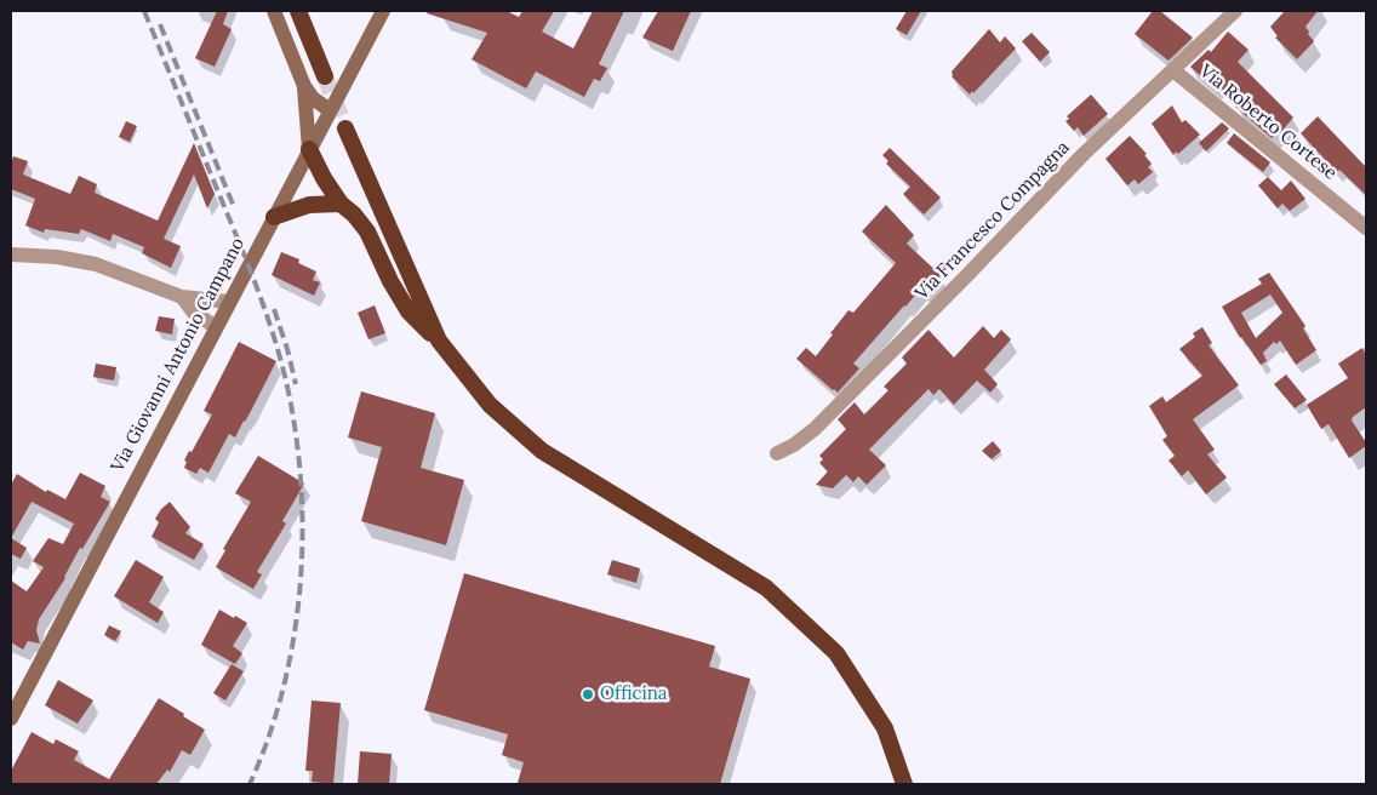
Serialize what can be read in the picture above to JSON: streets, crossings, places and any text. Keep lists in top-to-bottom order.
{
  "streets": {
    "main road": ["Via Giovanni Antonio Campano"],
    "street": ["Via Roberto Cortese", "Via Francesco Compagna"]
  },
  "crossings": [
    ["Via Roberto Cortese", "Via Francesco Compagna"]
  ],
  "places": ["Officina"]
}
